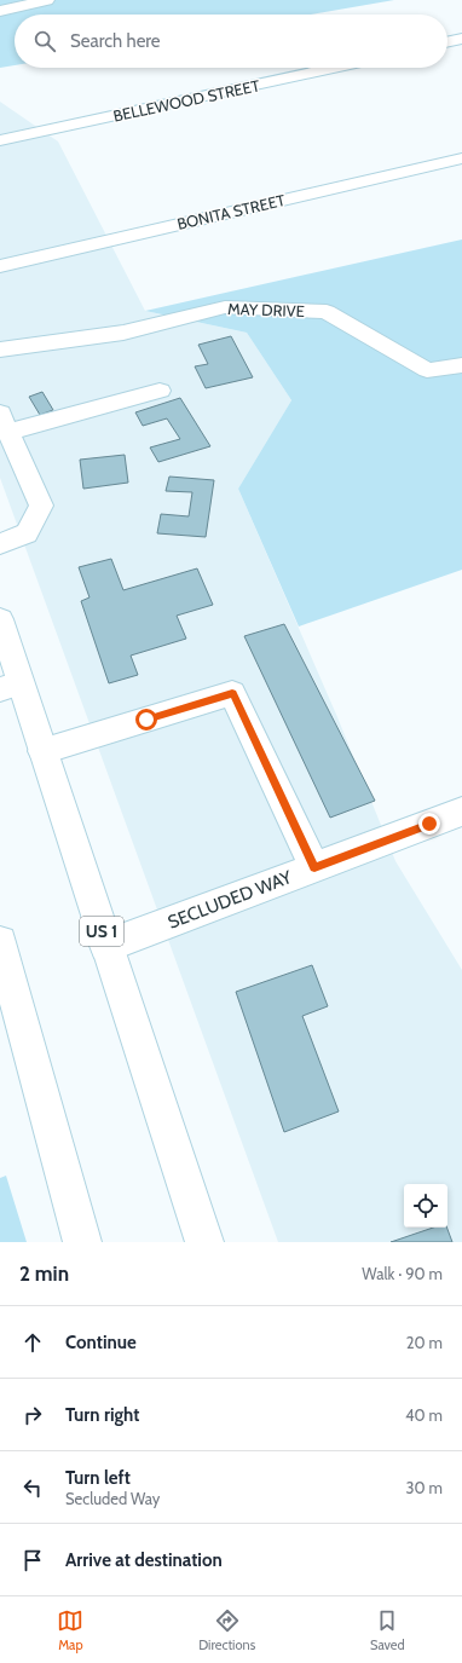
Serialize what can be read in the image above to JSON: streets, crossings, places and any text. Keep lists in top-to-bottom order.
{
  "streets": {
    "street": [
      "BELLEWOOD STREET",
      "BONITA STREET",
      "MAY DRIVE",
      "SECLUDED WAY",
      "US 1"
    ]
  },
  "crossings": [
    ["SECLUDED WAY", "US 1"]
  ],
  "page": {
    "search": "Search here",
    "heading": ["2 min", "Walk · 90 m"],
    "list": [
      ["Continue", "20 m"],
      ["Turn right", "40 m"],
      ["Turn left", "Secluded Way", "30 m"],
      "Arrive at destination"
    ],
    "nav": ["Map", "Directions", "Saved"]
  }
}
